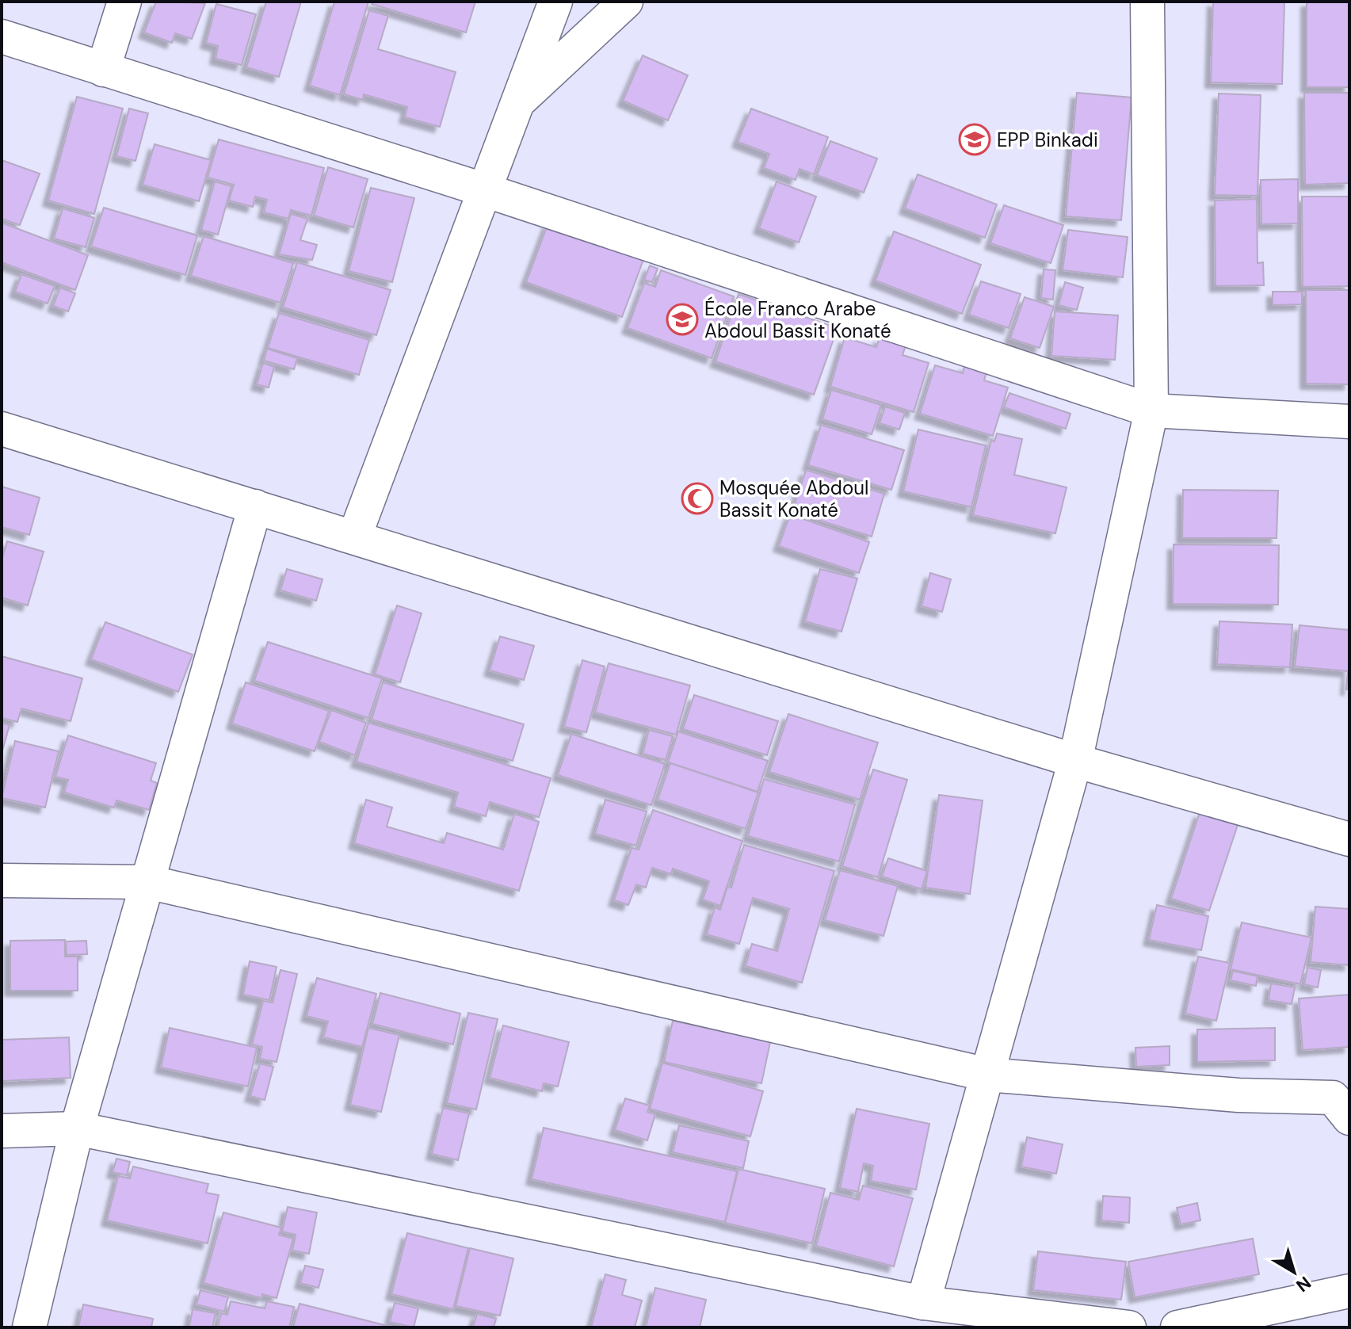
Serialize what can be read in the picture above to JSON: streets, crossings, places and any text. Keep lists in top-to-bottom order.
{
  "places": {
    "school or university": ["EPP Binkadi", "École Franco Arabe Abdoul Bassit Konaté"],
    "mosque": ["Mosquée Abdoul Bassit Konaté"]
  },
  "north": "bottom right"
}
